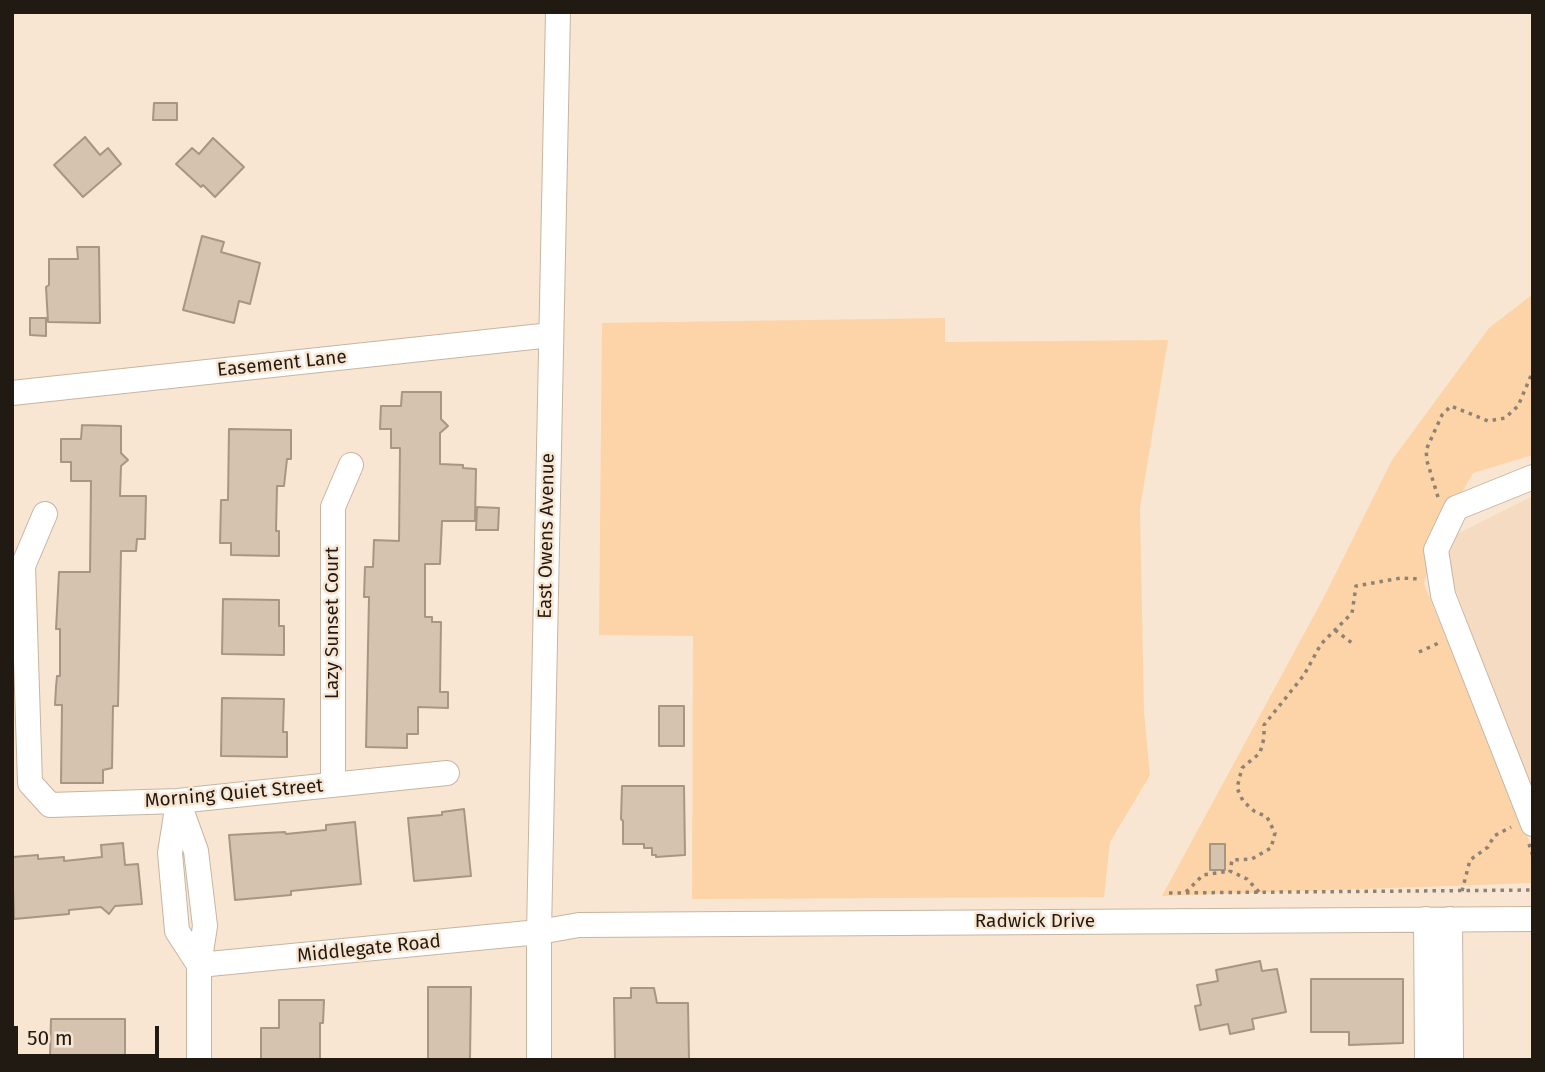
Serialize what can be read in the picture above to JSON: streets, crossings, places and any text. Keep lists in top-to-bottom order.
{
  "streets": {
    "street": [
      "Easement Lane",
      "East Owens Avenue",
      "Lazy Sunset Court",
      "Morning Quiet Street",
      "Radwick Drive",
      "Middlegate Road"
    ]
  },
  "crossings": [
    ["Easement Lane", "East Owens Avenue"],
    ["East Owens Avenue", "Radwick Drive"],
    ["East Owens Avenue", "Middlegate Road"],
    ["Lazy Sunset Court", "Morning Quiet Street"],
    ["Radwick Drive", "Middlegate Road"]
  ],
  "scale_bar": "50 m"
}
